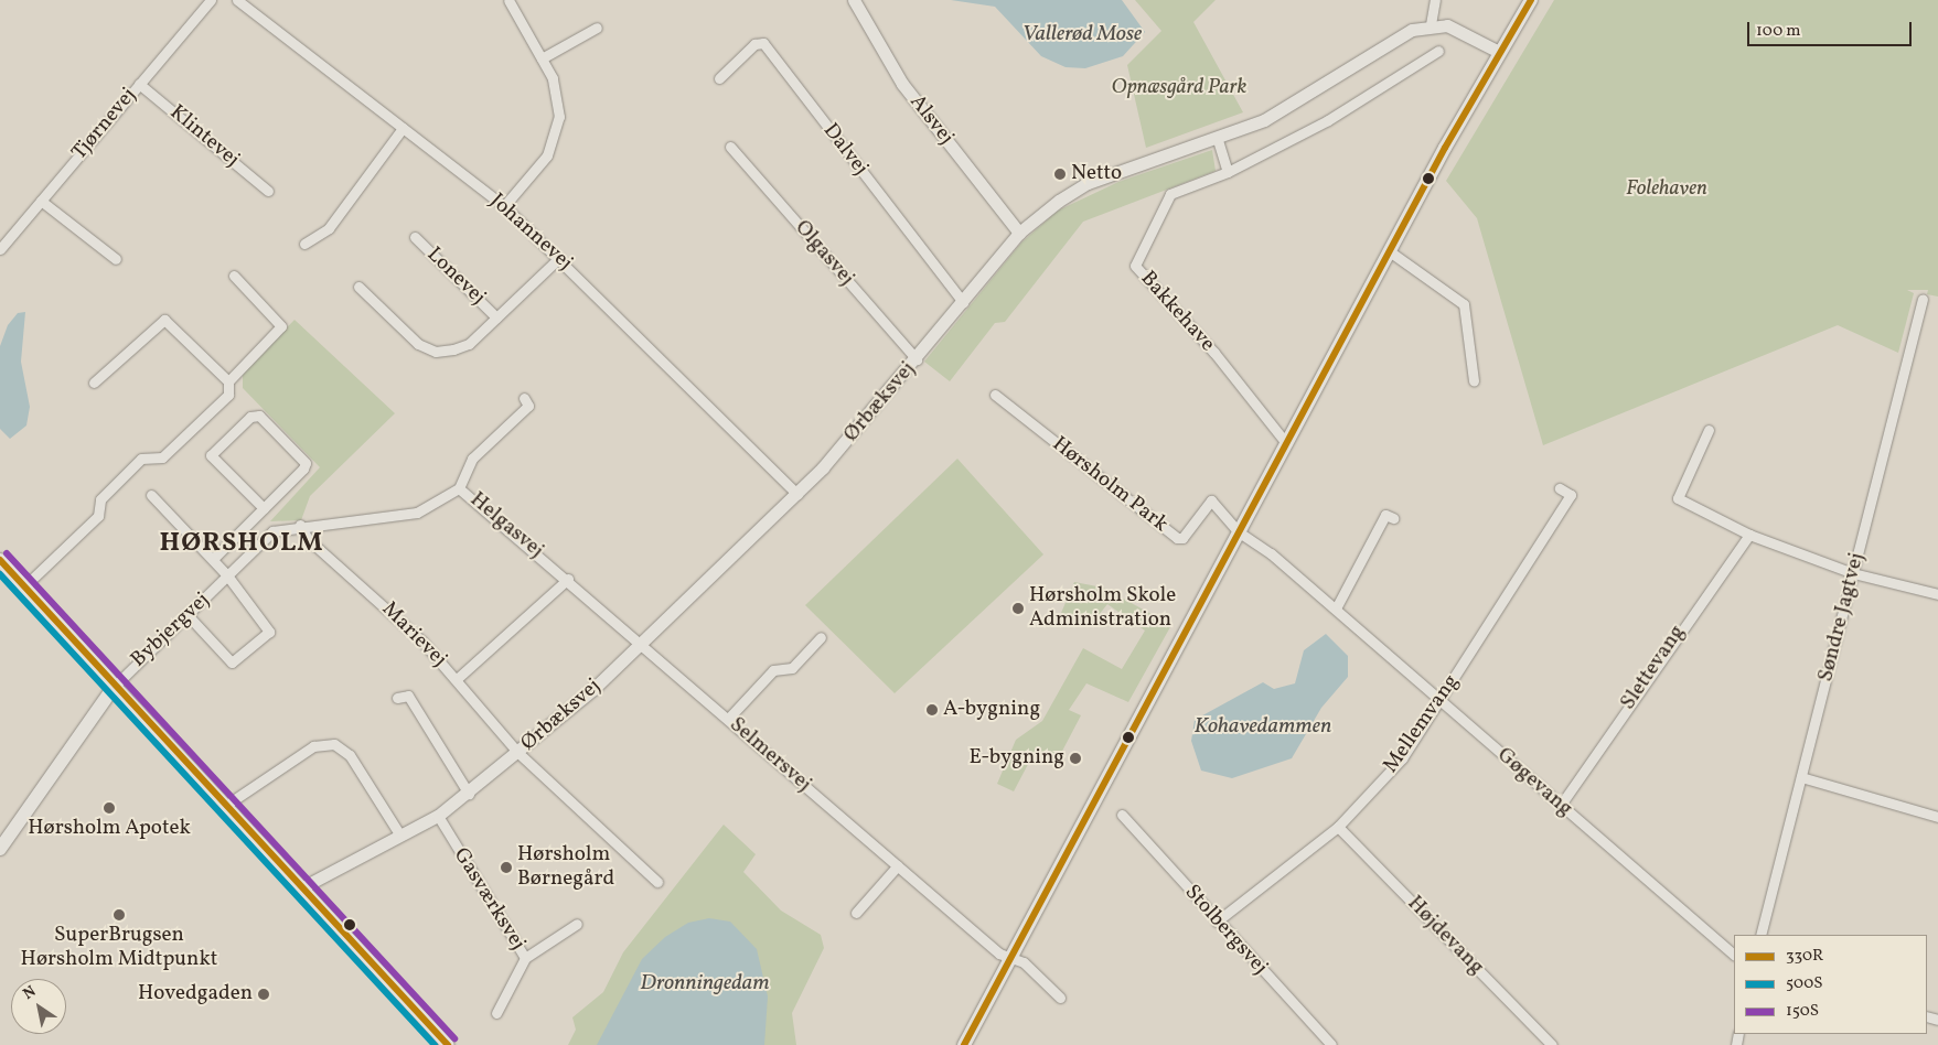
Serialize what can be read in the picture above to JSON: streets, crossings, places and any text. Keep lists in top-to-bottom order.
{
  "streets": {
    "street": [
      "Alsvej",
      "Tjørnevej",
      "Klintevej",
      "Dalvej",
      "Johannevej",
      "Olgasvej",
      "Lonevej",
      "Bakkehave",
      "Ørbæksvej",
      "Hørsholm Park",
      "Helgasvej",
      "Søndre Jagtvej",
      "Bybjergvej",
      "Marievej",
      "Slettevang",
      "Mellemvang",
      "Selmersvej",
      "Gøgevang",
      "Gasværksvej",
      "Stolbergsvej",
      "Højdevang"
    ]
  },
  "crossings": [
    ["Alsvej", "Ørbæksvej"],
    ["Tjørnevej", "Klintevej"],
    ["Dalvej", "Ørbæksvej"],
    ["Johannevej", "Ørbæksvej"],
    ["Olgasvej", "Ørbæksvej"],
    ["Ørbæksvej", "Helgasvej"],
    ["Ørbæksvej", "Marievej"],
    ["Ørbæksvej", "Selmersvej"],
    ["Ørbæksvej", "Gasværksvej"],
    ["Hørsholm Park", "Gøgevang"],
    ["Helgasvej", "Selmersvej"],
    ["Bybjergvej", "Marievej"],
    ["Slettevang", "Gøgevang"],
    ["Mellemvang", "Gøgevang"],
    ["Mellemvang", "Stolbergsvej"],
    ["Mellemvang", "Højdevang"]
  ],
  "districts": ["HØRSHOLM"],
  "water": ["Vallerød Mose", "Kohavedammen", "Dronningedam"],
  "parks": ["Opnæsgård Park", "Folehaven"],
  "places": [
    "Netto",
    "Hørsholm Skole Administration",
    "A-bygning",
    "E-bygning",
    "Hørsholm Apotek",
    "Hørsholm Børnegård",
    "SuperBrugsen Hørsholm Midtpunkt",
    "Hovedgaden"
  ],
  "lines": ["transit line 330R", "transit line 150S", "transit line 500S"],
  "legend": ["330R", "500S", "150S"],
  "scale_bar": "100 m",
  "north": "top left"
}
